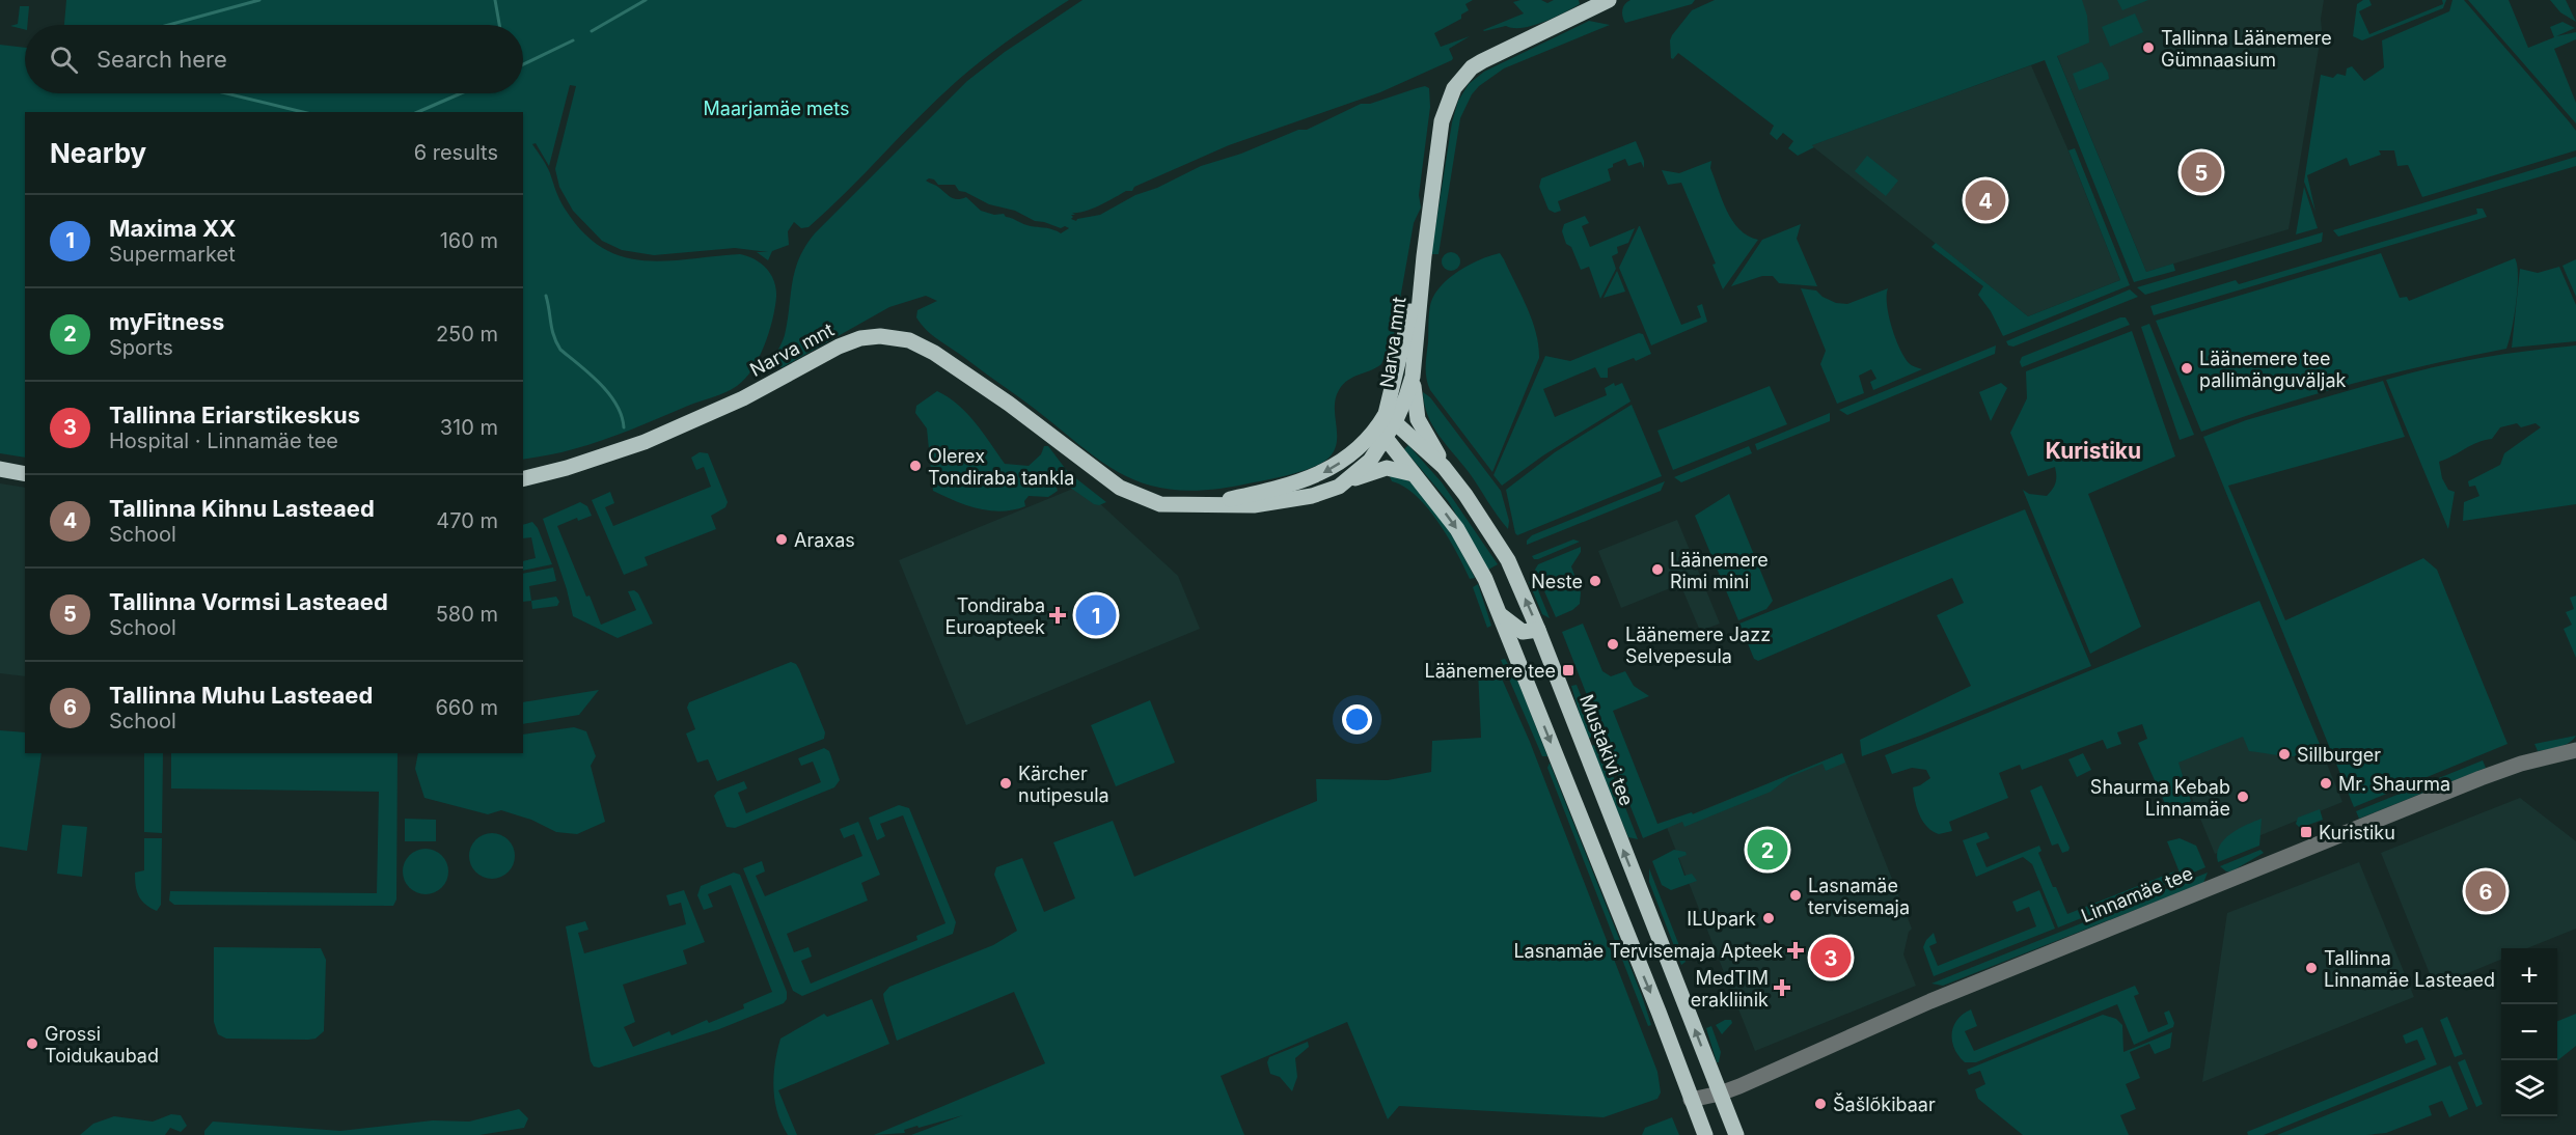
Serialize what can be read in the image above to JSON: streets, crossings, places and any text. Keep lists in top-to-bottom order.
{
  "streets": {
    "main road": ["Narva mnt", "Mustakivi tee"],
    "street": ["Linnamäe tee"]
  },
  "crossings": [
    ["Narva mnt", "Mustakivi tee"],
    ["Mustakivi tee", "Linnamäe tee"]
  ],
  "districts": ["Kuristiku"],
  "parks": ["Maarjamäe mets"],
  "places": {
    "other": [
      "Tallinna Läänemere Gümnaasium",
      "Läänemere tee pallimänguväljak",
      "Olerex Tondiraba tankla",
      "Araxas",
      "Läänemere Rimi mini",
      "Neste",
      "Läänemere Jazz Selvepesula",
      "Sillburger",
      "Kärcher nutipesula",
      "Mr. Shaurma",
      "Shaurma Kebab Linnamäe",
      "Lasnamäe tervisemaja",
      "ILUpark",
      "Tallinna Linnamäe Lasteaed",
      "Grossi Toidukaubad",
      "Šašlõkibaar"
    ],
    "health": ["Tondiraba Euroapteek", "Lasnamäe Tervisemaja Apteek", "MedTIM erakliinik"],
    "transit": ["Läänemere tee", "Kuristiku"]
  },
  "page": {
    "search": "Search here",
    "heading": ["Nearby", "6 results"],
    "pins": [
      "5",
      "4",
      "1",
      "2",
      "6",
      "3"
    ],
    "list": [
      {
        "mark": "1",
        "name": "Maxima XX",
        "note": "Supermarket",
        "value": "160 m"
      },
      {
        "mark": "2",
        "name": "myFitness",
        "note": "Sports",
        "value": "250 m"
      },
      {
        "mark": "3",
        "name": "Tallinna Eriarstikeskus",
        "note": "Hospital · Linnamäe tee",
        "value": "310 m"
      },
      {
        "mark": "4",
        "name": "Tallinna Kihnu Lasteaed",
        "note": "School",
        "value": "470 m"
      },
      {
        "mark": "5",
        "name": "Tallinna Vormsi Lasteaed",
        "note": "School",
        "value": "580 m"
      },
      {
        "mark": "6",
        "name": "Tallinna Muhu Lasteaed",
        "note": "School",
        "value": "660 m"
      }
    ],
    "map_buttons": ["+", "−"]
  }
}
